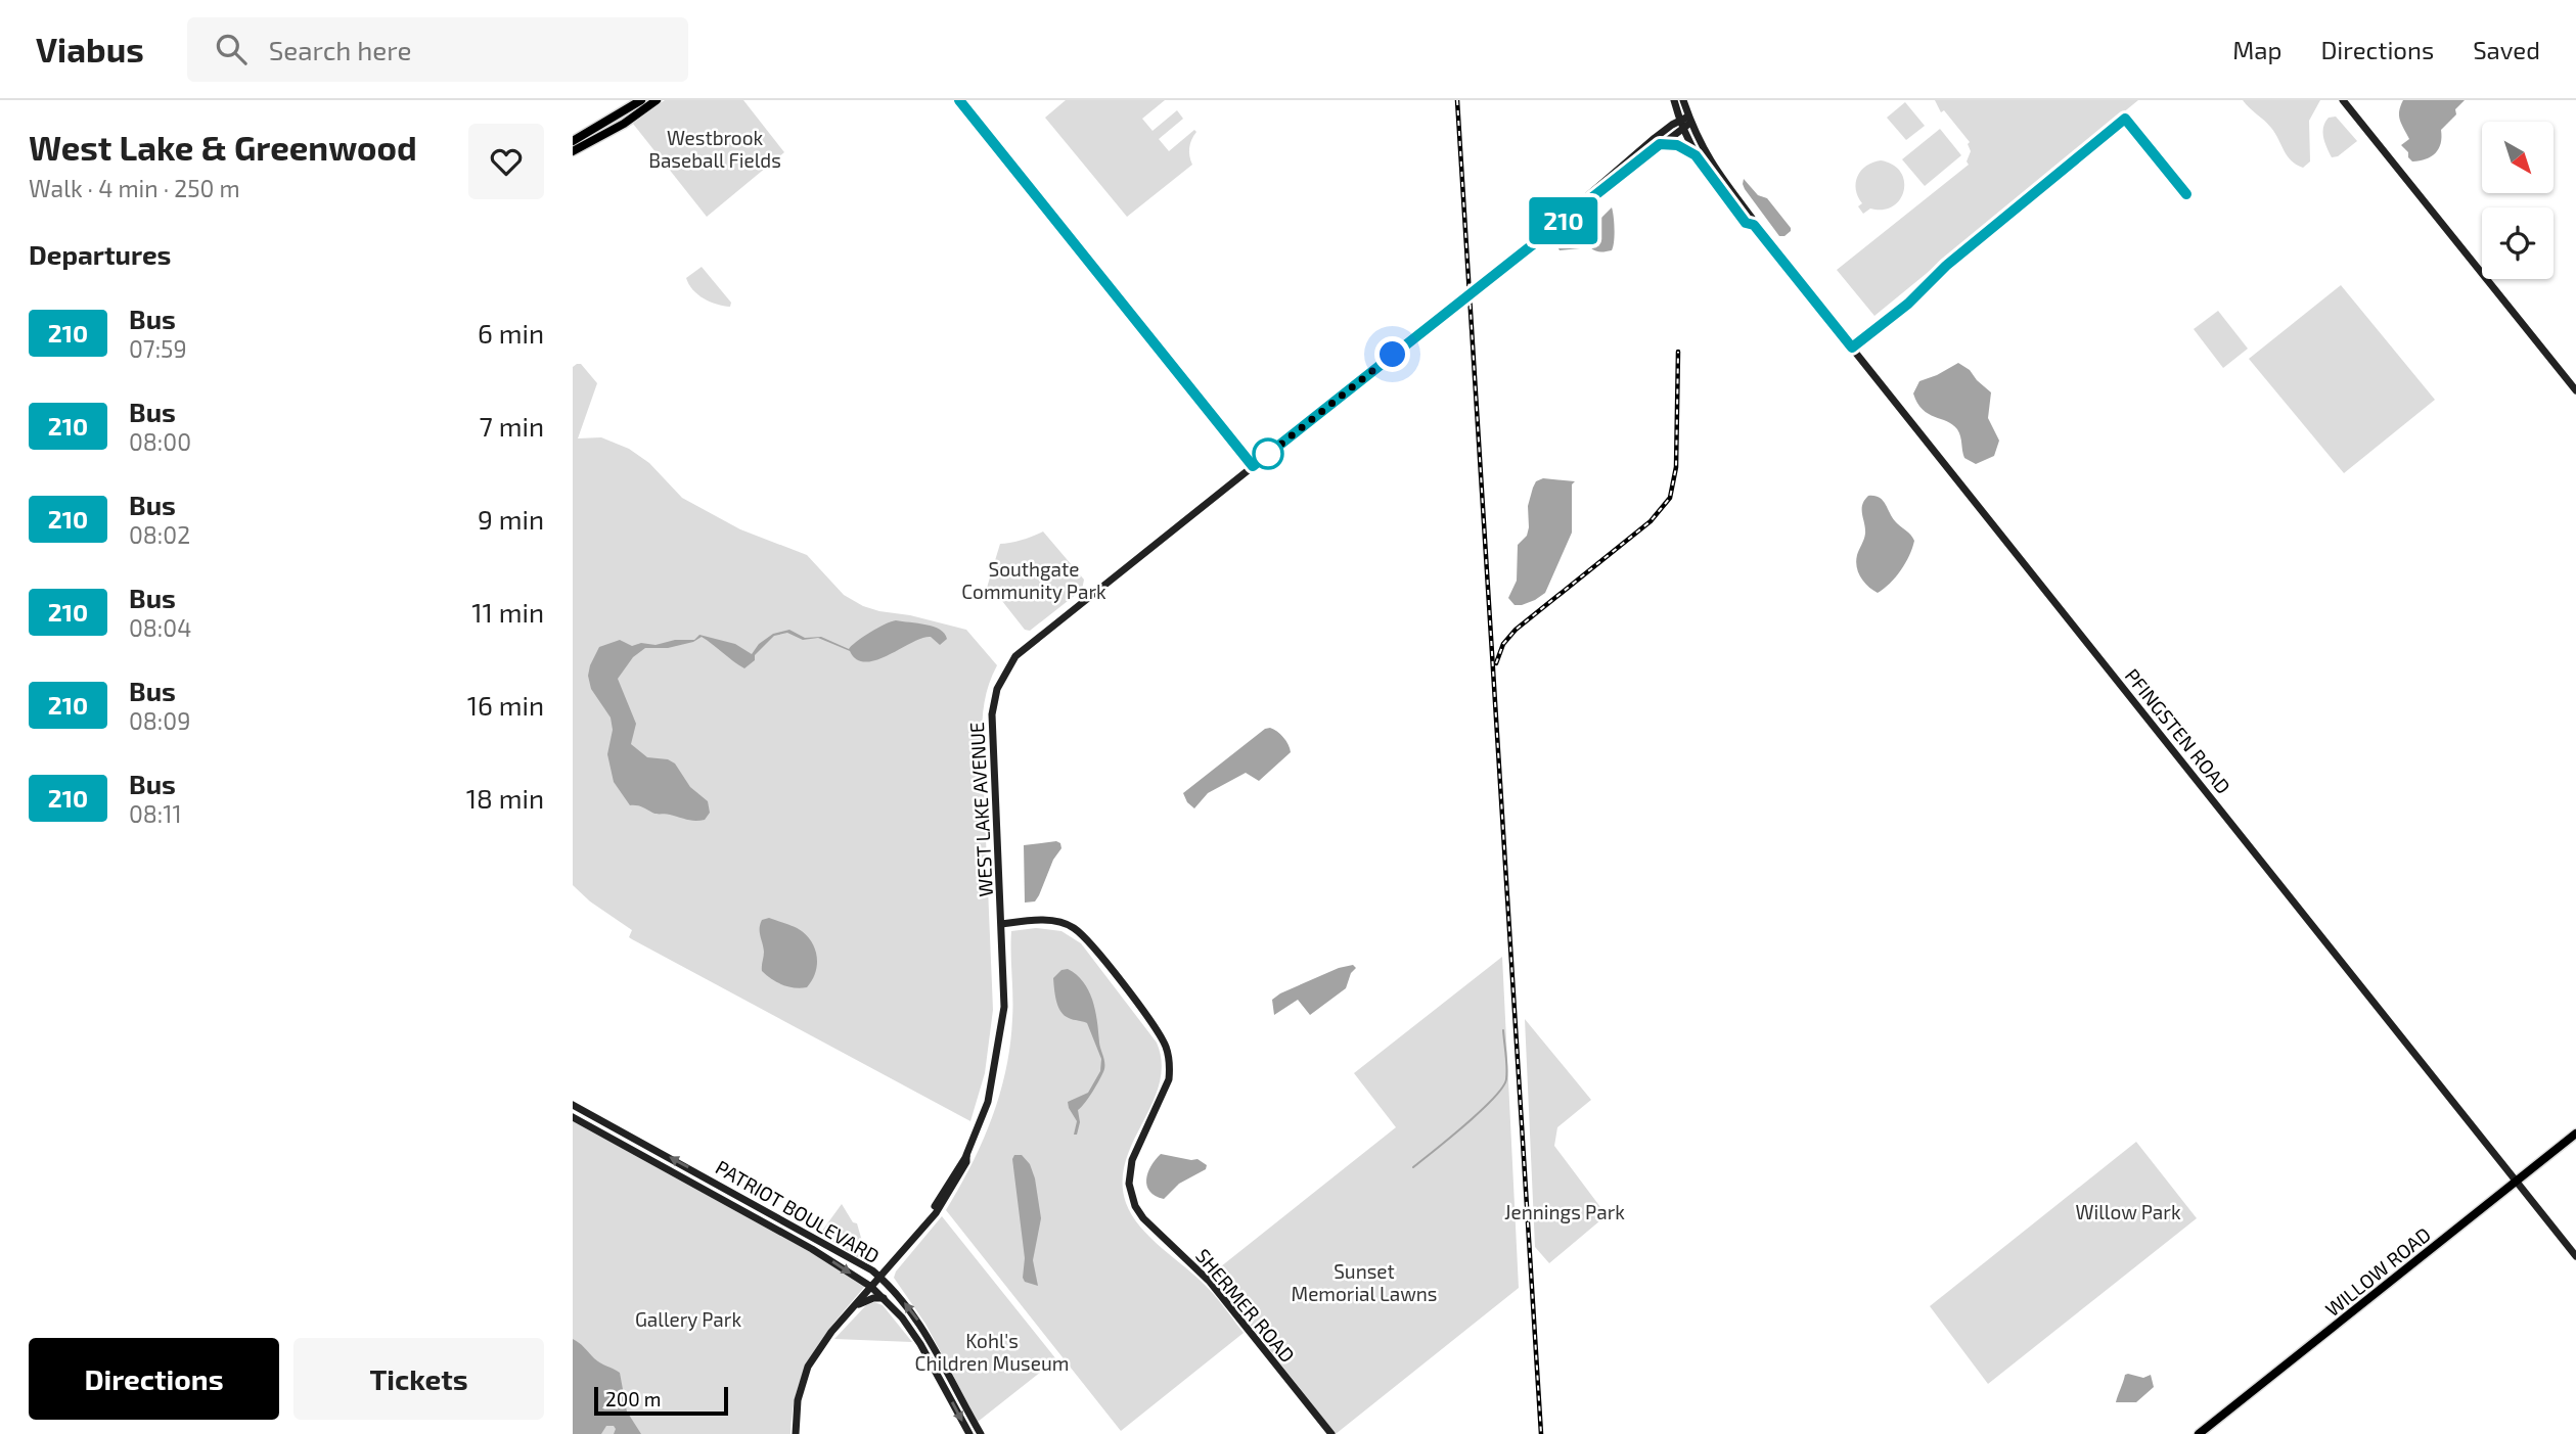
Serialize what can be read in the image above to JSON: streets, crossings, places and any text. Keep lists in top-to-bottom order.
{
  "streets": {
    "main road": [
      "PFINGSTEN ROAD",
      "WEST LAKE AVENUE",
      "PATRIOT BOULEVARD",
      "WILLOW ROAD",
      "SHERMER ROAD"
    ]
  },
  "crossings": [
    ["PFINGSTEN ROAD", "WEST LAKE AVENUE"],
    ["PFINGSTEN ROAD", "WILLOW ROAD"],
    ["WEST LAKE AVENUE", "PATRIOT BOULEVARD"],
    ["WEST LAKE AVENUE", "SHERMER ROAD"]
  ],
  "parks": [
    "Westbrook Baseball Fields",
    "Southgate Community Park",
    "Jennings Park",
    "Willow Park",
    "Sunset Memorial Lawns",
    "Gallery Park",
    "Kohl's Children Museum"
  ],
  "lines": ["bus line 210"],
  "scale_bar": "200 m",
  "north": "bottom right",
  "page": {
    "header": "Viabus",
    "search": "Search here",
    "nav": ["Map", "Directions", "Saved"],
    "heading": [
      ["West Lake & Greenwood", "Walk · 4 min · 250 m"],
      "Departures"
    ],
    "on_map": "210",
    "list": [
      {
        "mark": "210",
        "name": "Bus",
        "note": "07:59",
        "value": "6 min"
      },
      {
        "mark": "210",
        "name": "Bus",
        "note": "08:00",
        "value": "7 min"
      },
      {
        "mark": "210",
        "name": "Bus",
        "note": "08:02",
        "value": "9 min"
      },
      {
        "mark": "210",
        "name": "Bus",
        "note": "08:04",
        "value": "11 min"
      },
      {
        "mark": "210",
        "name": "Bus",
        "note": "08:09",
        "value": "16 min"
      },
      {
        "mark": "210",
        "name": "Bus",
        "note": "08:11",
        "value": "18 min"
      }
    ],
    "buttons": ["Directions", "Tickets"],
    "scale": "200 m"
  }
}
